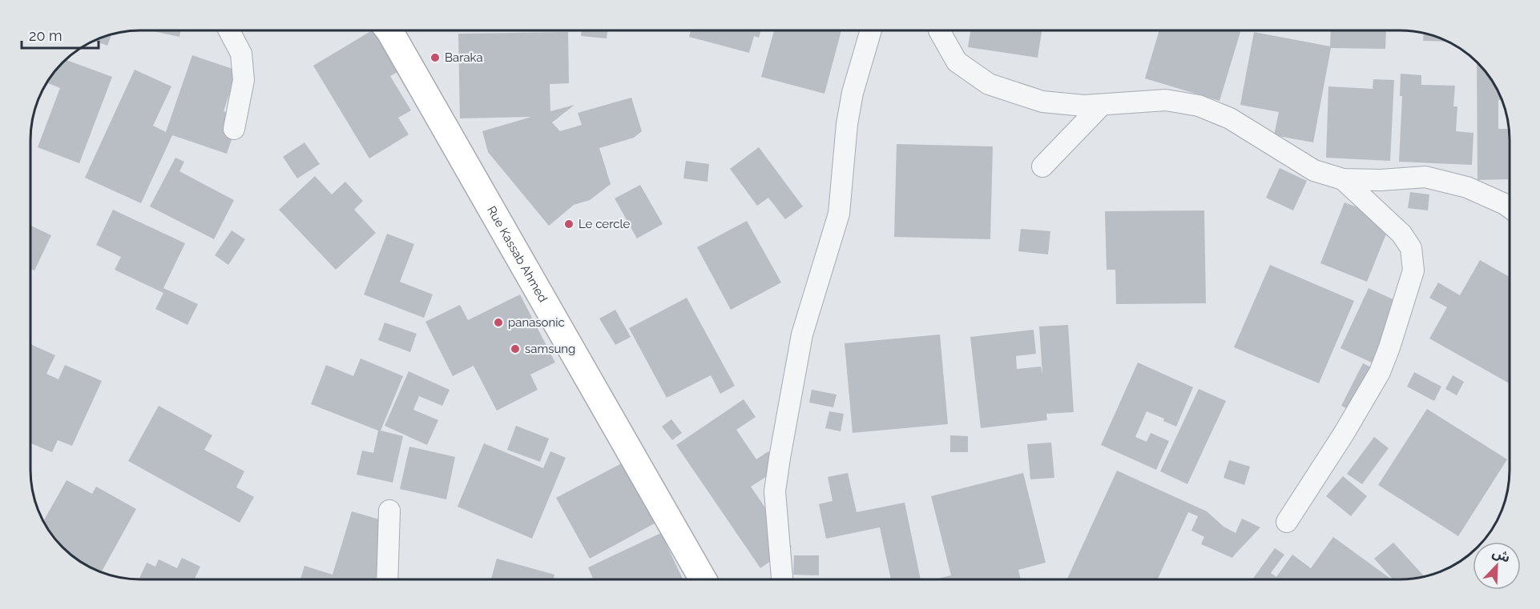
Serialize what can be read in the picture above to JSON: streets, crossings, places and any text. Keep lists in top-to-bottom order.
{
  "streets": {
    "street": ["Rue Kassab Ahmed"]
  },
  "places": [
    "Baraka",
    "Le cercle",
    "panasonic",
    "samsung"
  ],
  "scale_bar": "20 m",
  "north": "top right"
}
